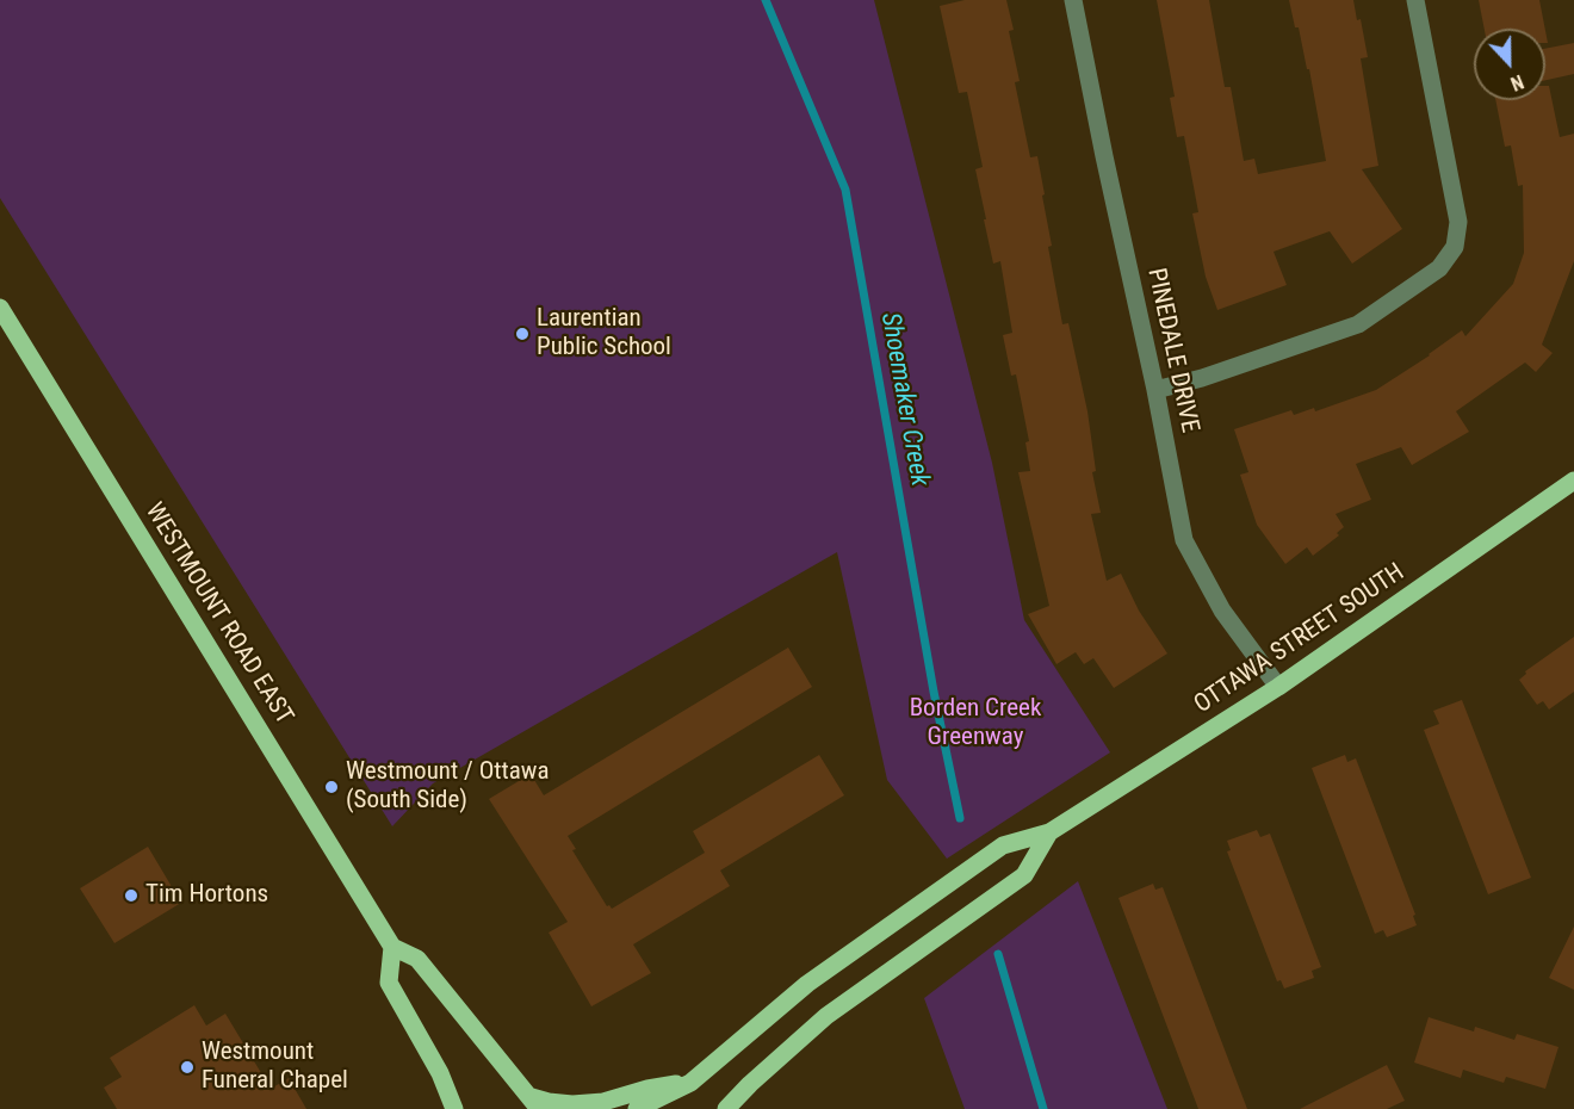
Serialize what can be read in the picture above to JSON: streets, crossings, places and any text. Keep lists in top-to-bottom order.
{
  "streets": {
    "main road": ["WESTMOUNT ROAD EAST", "OTTAWA STREET SOUTH"],
    "street": ["PINEDALE DRIVE"]
  },
  "crossings": [
    ["PINEDALE DRIVE", "OTTAWA STREET SOUTH"]
  ],
  "water": ["Shoemaker Creek"],
  "parks": ["Borden Creek Greenway"],
  "places": [
    "Laurentian Public School",
    "Westmount / Ottawa (South Side)",
    "Tim Hortons",
    "Westmount Funeral Chapel"
  ],
  "north": "bottom"
}
